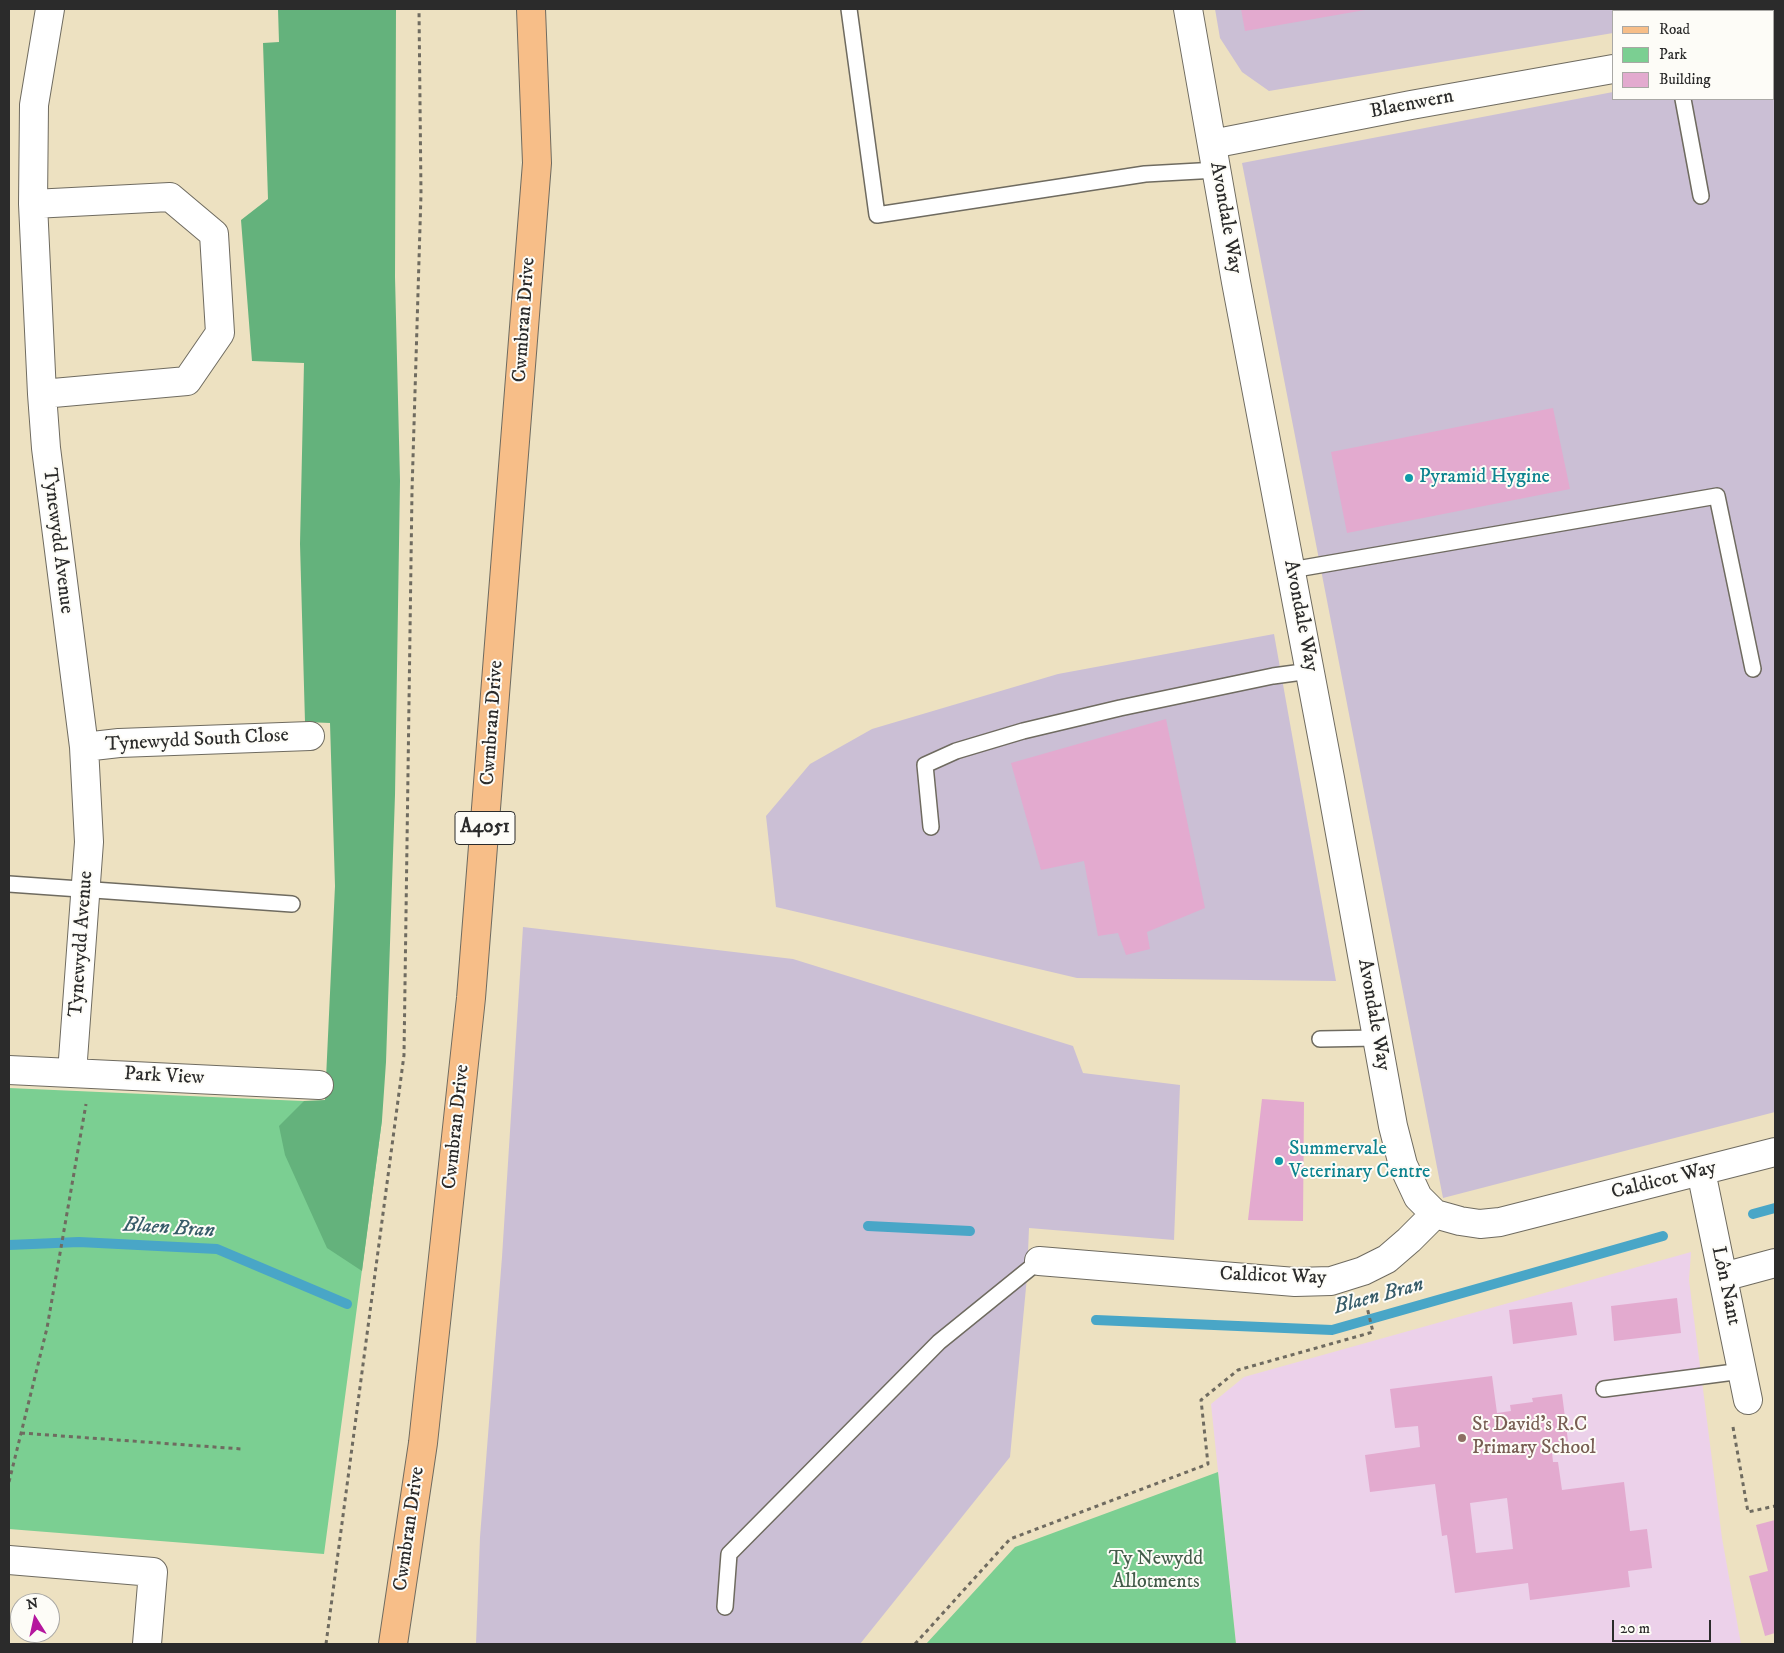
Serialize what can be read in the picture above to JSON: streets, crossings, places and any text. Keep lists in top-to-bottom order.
{
  "streets": {
    "main road": ["Cwmbran Drive", "A4051"],
    "street": [
      "Blaenwern",
      "Avondale Way",
      "Tynewydd Avenue",
      "Tynewydd South Close",
      "Park View",
      "Caldicot Way",
      "Lôn Nant"
    ]
  },
  "crossings": [
    ["Blaenwern", "Avondale Way"],
    ["Avondale Way", "Caldicot Way"],
    ["Tynewydd Avenue", "Tynewydd South Close"],
    ["Tynewydd Avenue", "Park View"],
    ["Caldicot Way", "Lôn Nant"]
  ],
  "water": ["Blaen Bran"],
  "parks": ["Ty Newydd Allotments"],
  "places": ["Pyramid Hygine", "Summervale Veterinary Centre", "St David's R.C Primary School"],
  "legend": ["Road", "Park", "Building"],
  "scale_bar": "20 m",
  "north": "top"
}
